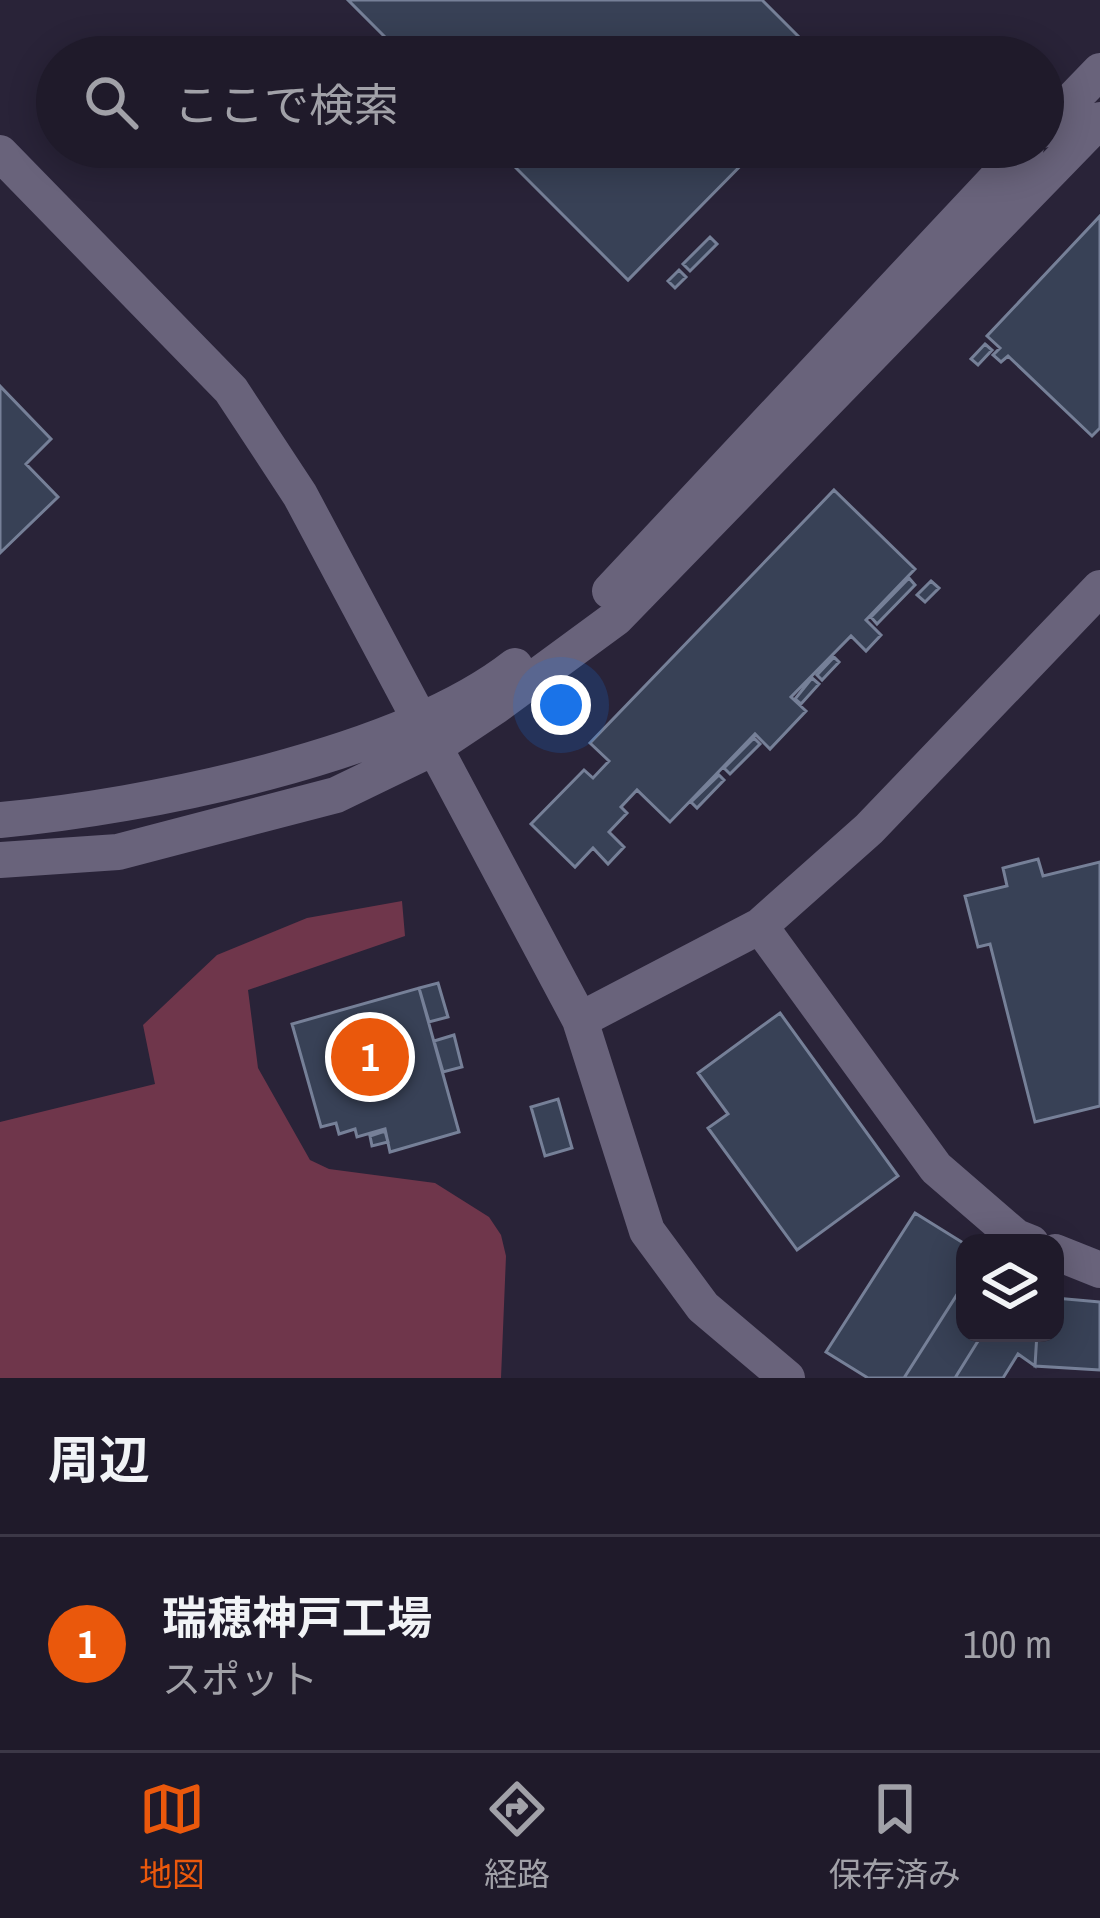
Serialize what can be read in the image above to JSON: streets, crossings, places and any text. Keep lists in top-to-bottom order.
{
  "page": {
    "search": "ここで検索",
    "pins": "1",
    "heading": "周辺",
    "list": [
      {
        "mark": "1",
        "name": "瑞穂神戸工場",
        "note": "スポット",
        "value": "100 m"
      }
    ],
    "nav": ["地図", "経路", "保存済み"]
  }
}
